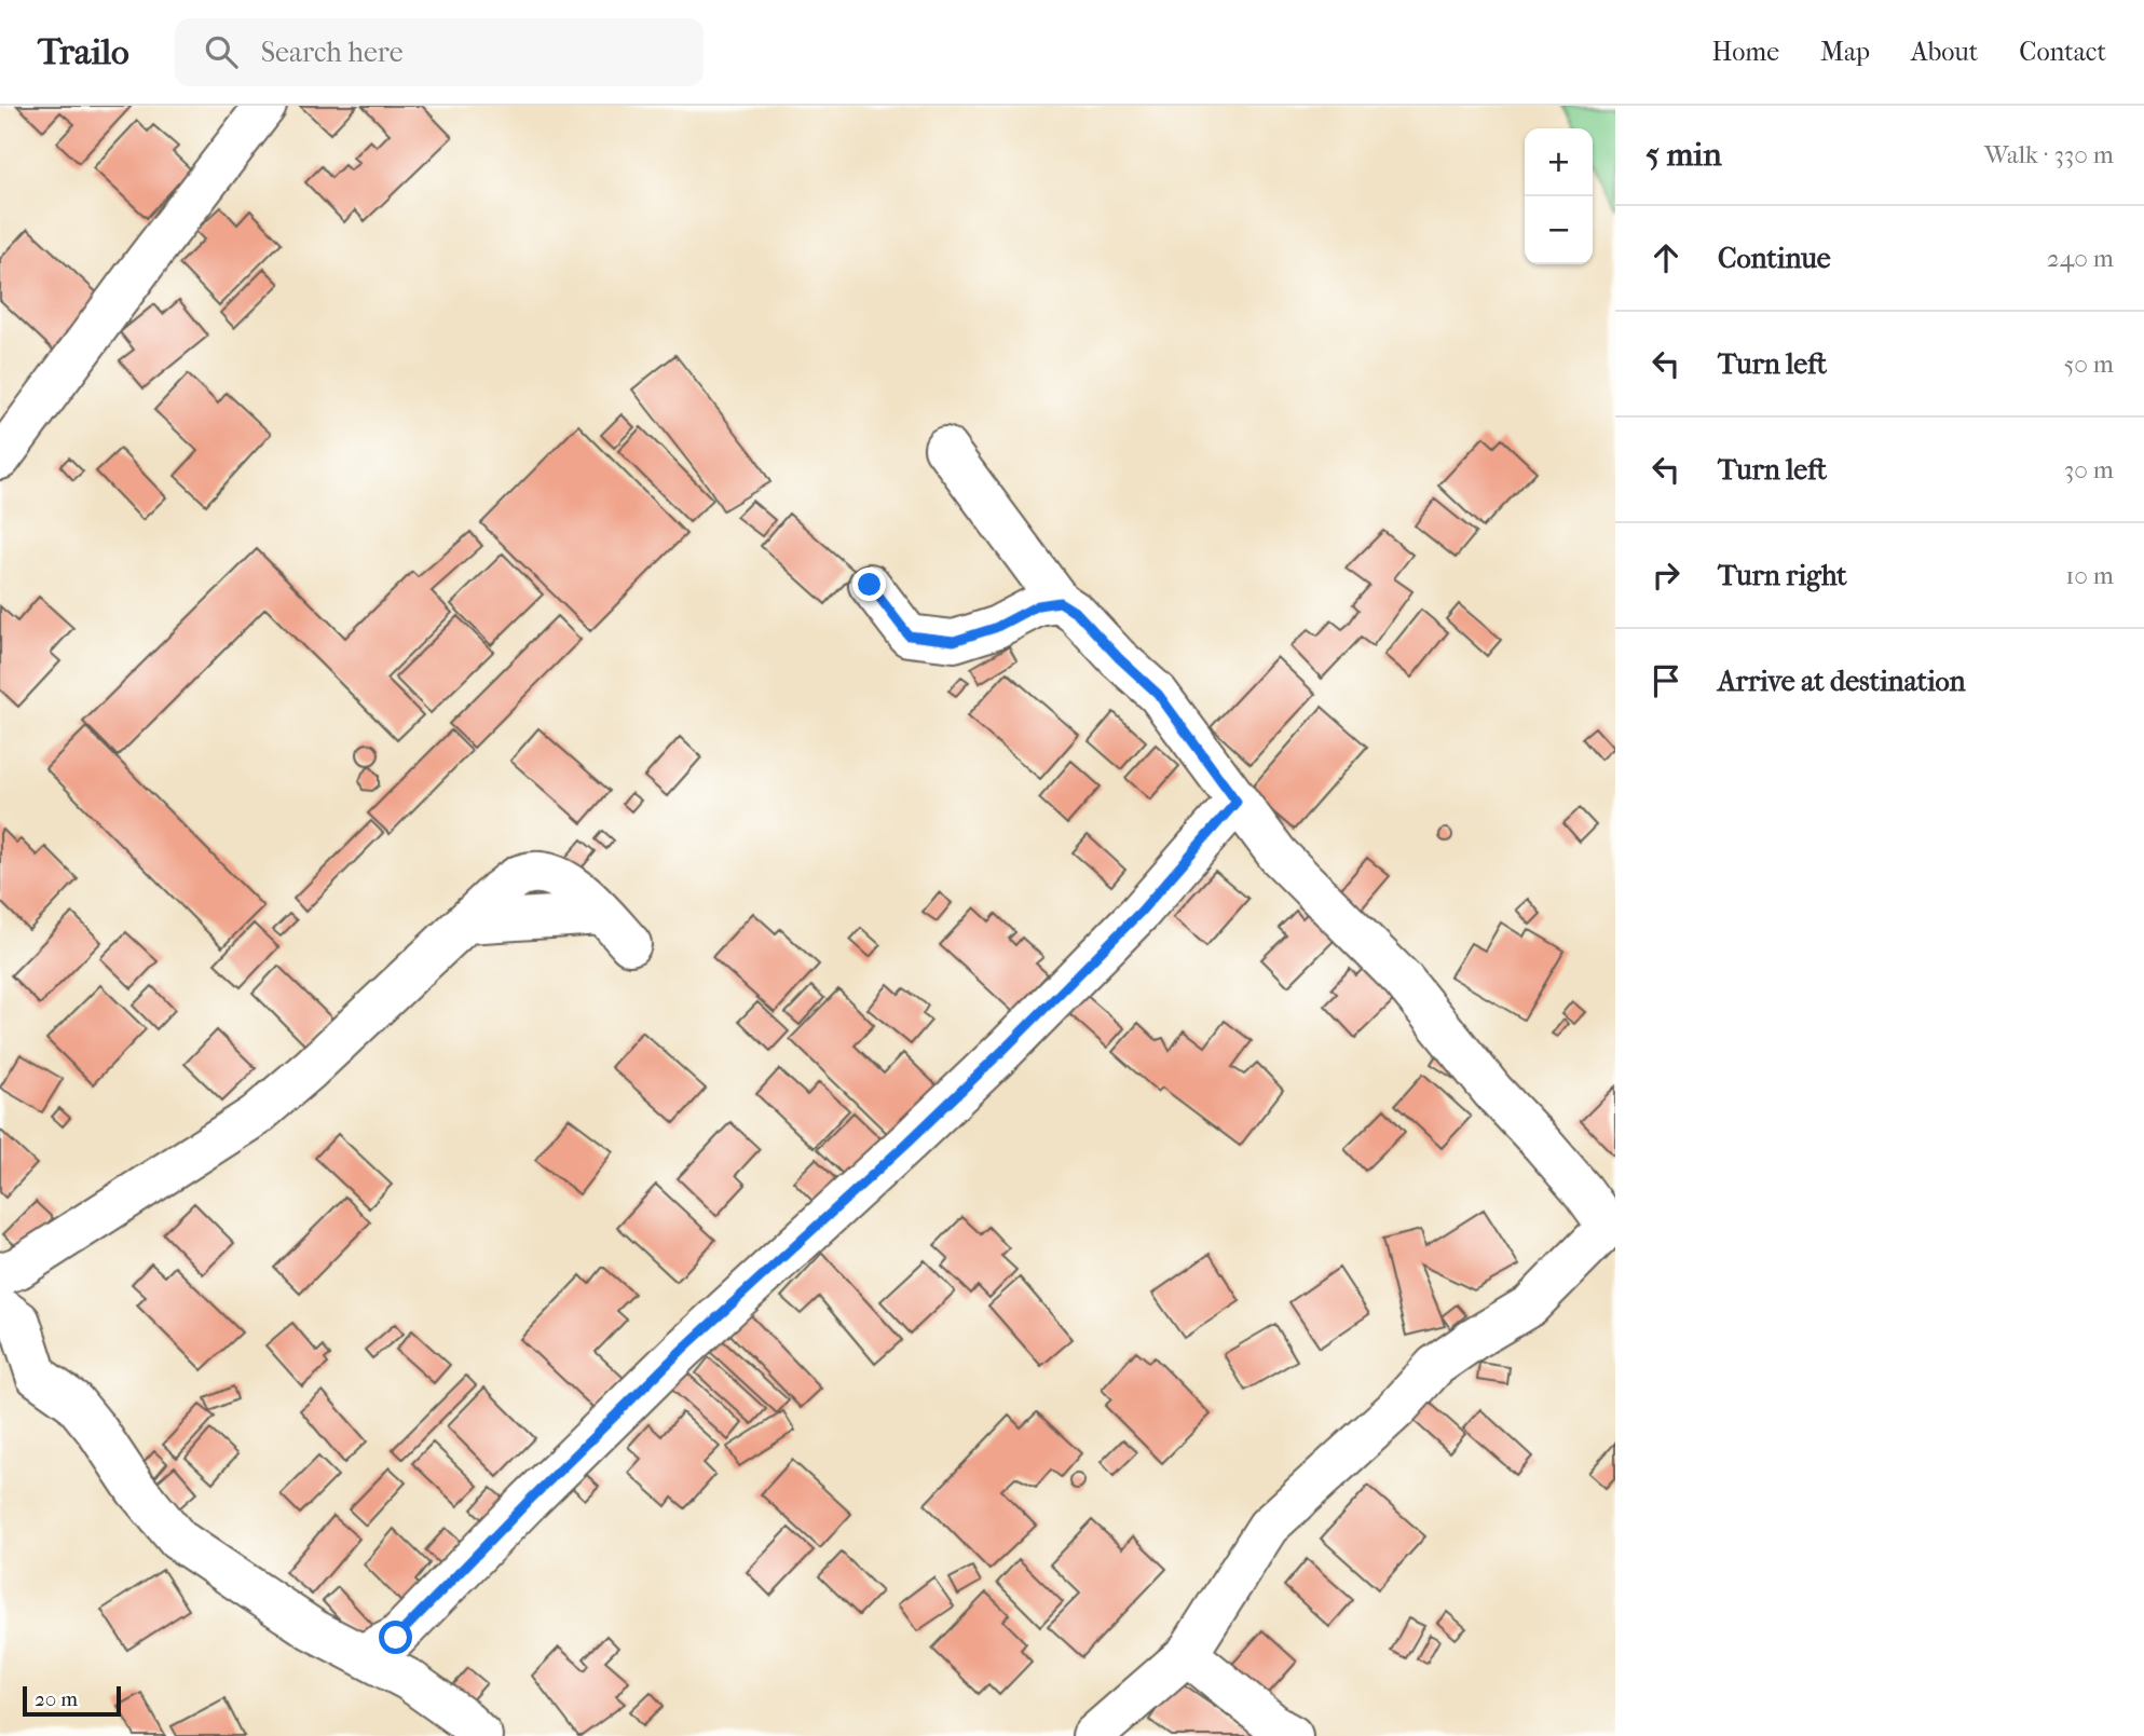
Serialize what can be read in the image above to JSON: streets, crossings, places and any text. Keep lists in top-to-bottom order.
{
  "scale_bar": "20 m",
  "page": {
    "header": "Trailo",
    "search": "Search here",
    "nav": [
      "Home",
      "Map",
      "About",
      "Contact"
    ],
    "heading": ["5 min", "Walk · 330 m"],
    "map_buttons": ["+", "−"],
    "list": [
      ["Continue", "240 m"],
      ["Turn left", "50 m"],
      ["Turn left", "30 m"],
      ["Turn right", "10 m"],
      "Arrive at destination"
    ],
    "scale": "20 m"
  }
}
